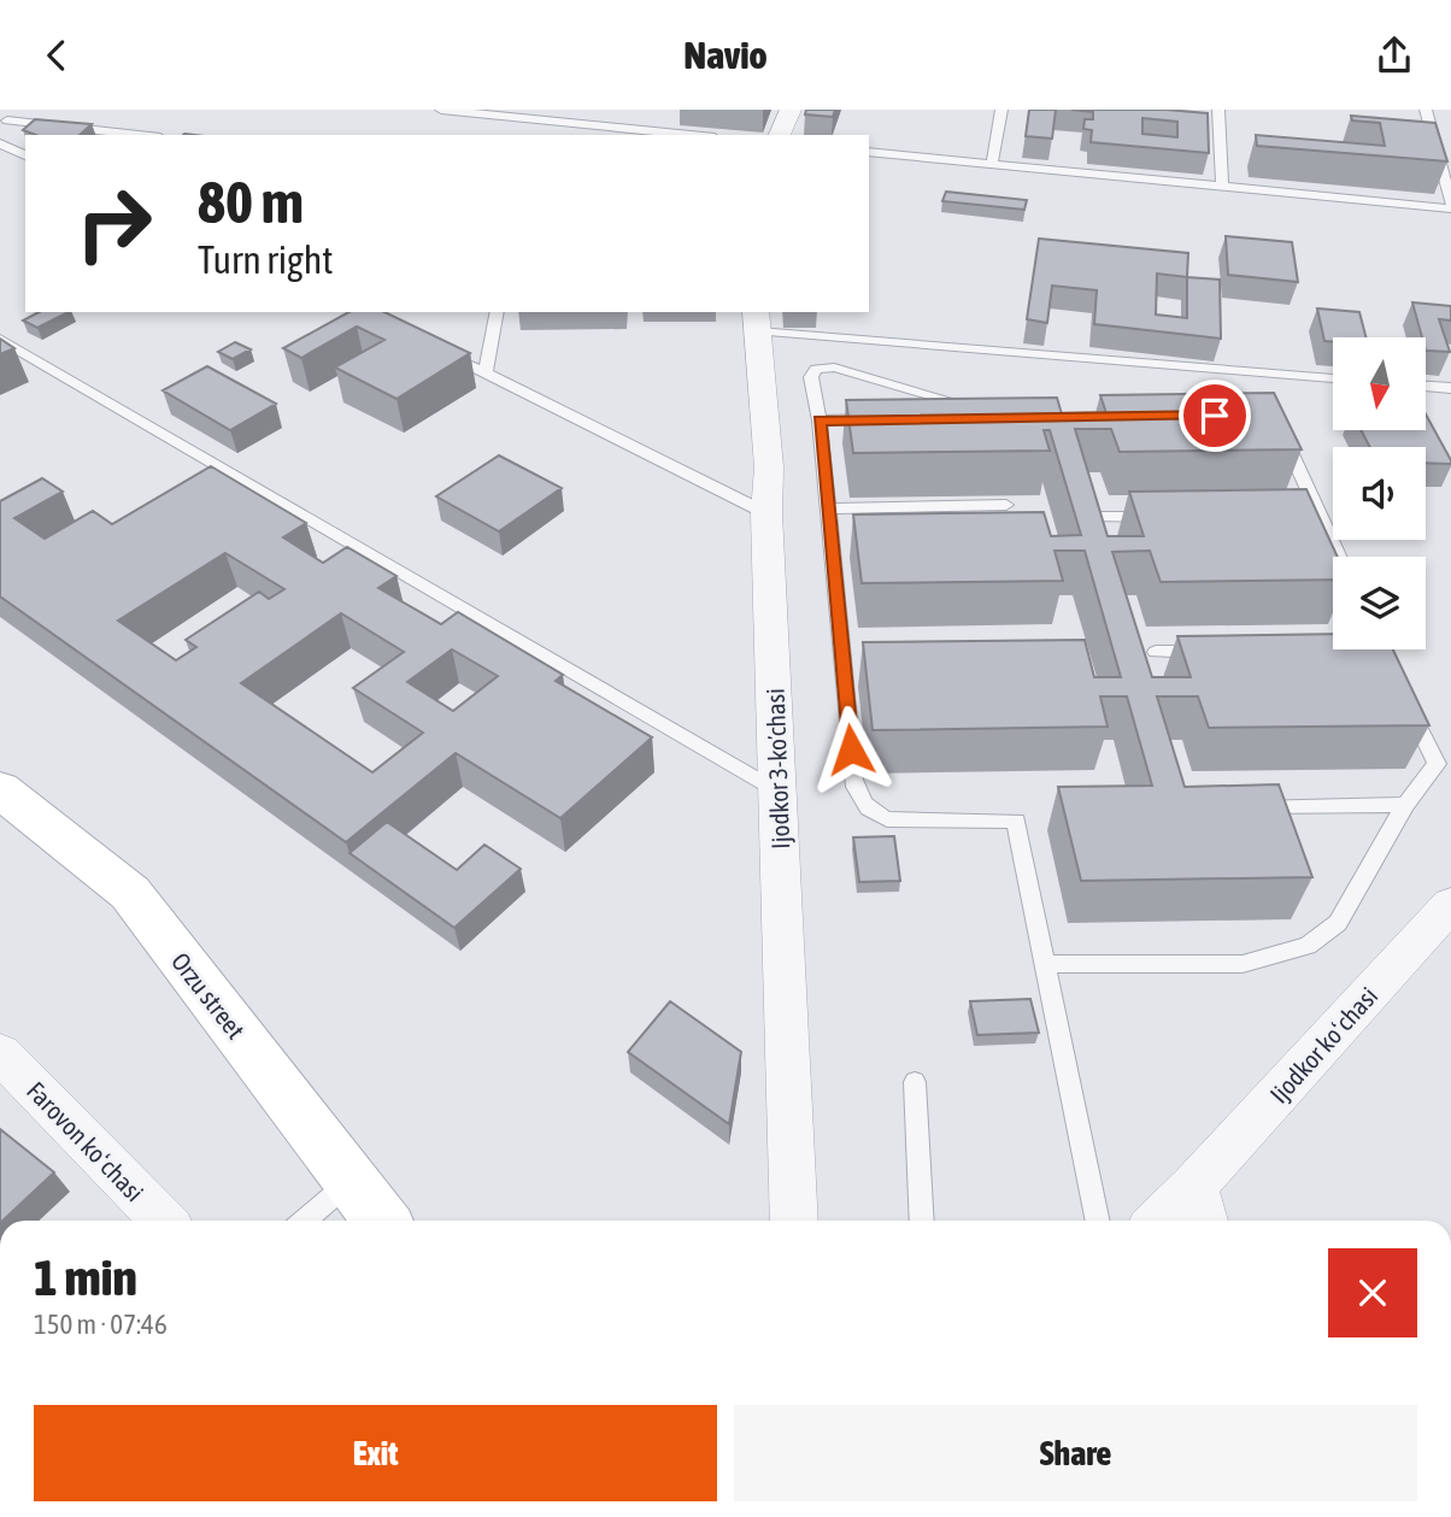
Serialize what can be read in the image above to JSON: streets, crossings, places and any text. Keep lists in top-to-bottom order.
{
  "streets": {
    "main road": ["Orzu street"],
    "street": ["Ijodkor 3-koʼchasi", "Ijodkor koʻchasi", "Farovon koʻchasi"]
  },
  "north": "bottom",
  "page": {
    "header": "Navio",
    "turn": ["80 m", "Turn right"],
    "heading": ["1 min", "150 m · 07:46"],
    "buttons": ["Exit", "Share"]
  }
}
